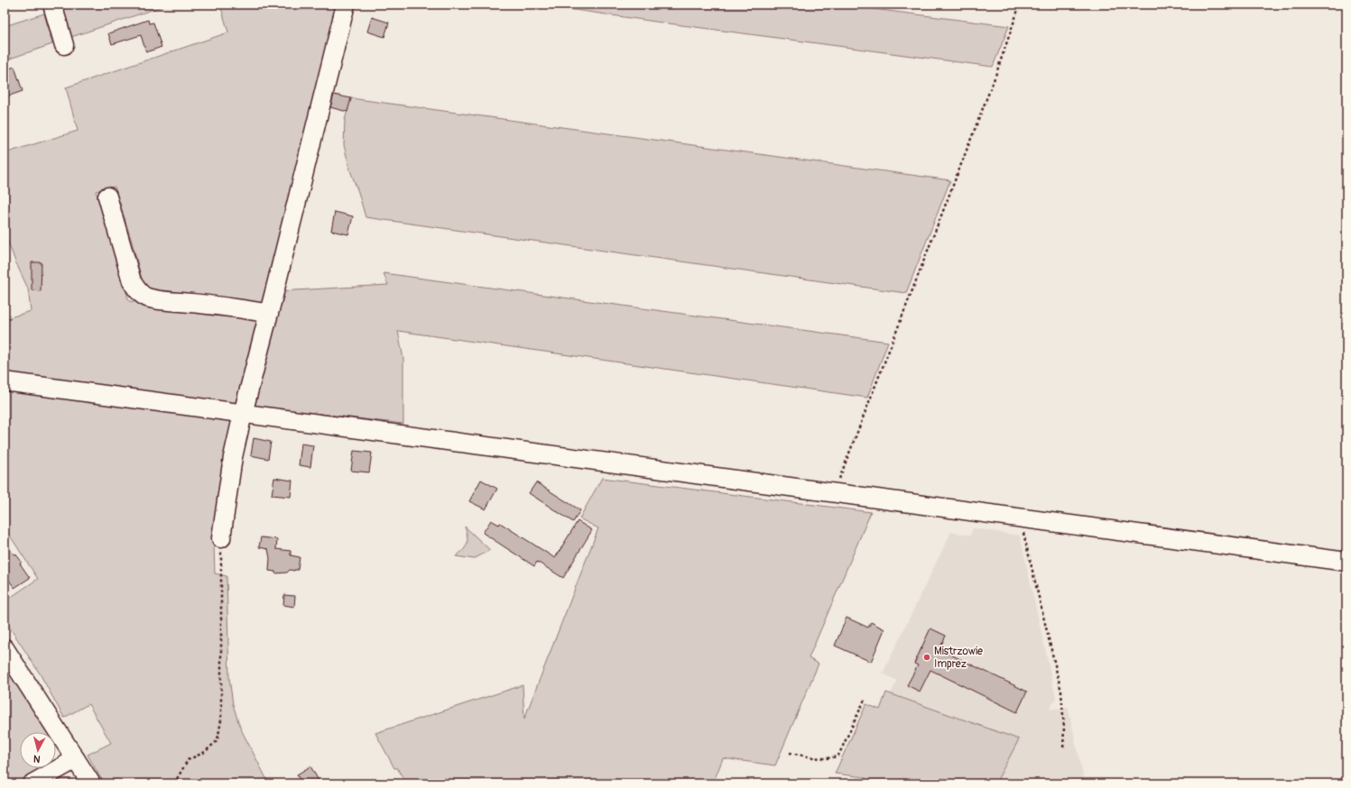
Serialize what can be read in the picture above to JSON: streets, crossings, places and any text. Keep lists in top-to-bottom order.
{
  "places": ["Mistrzowie Imprez"],
  "north": "bottom"
}
